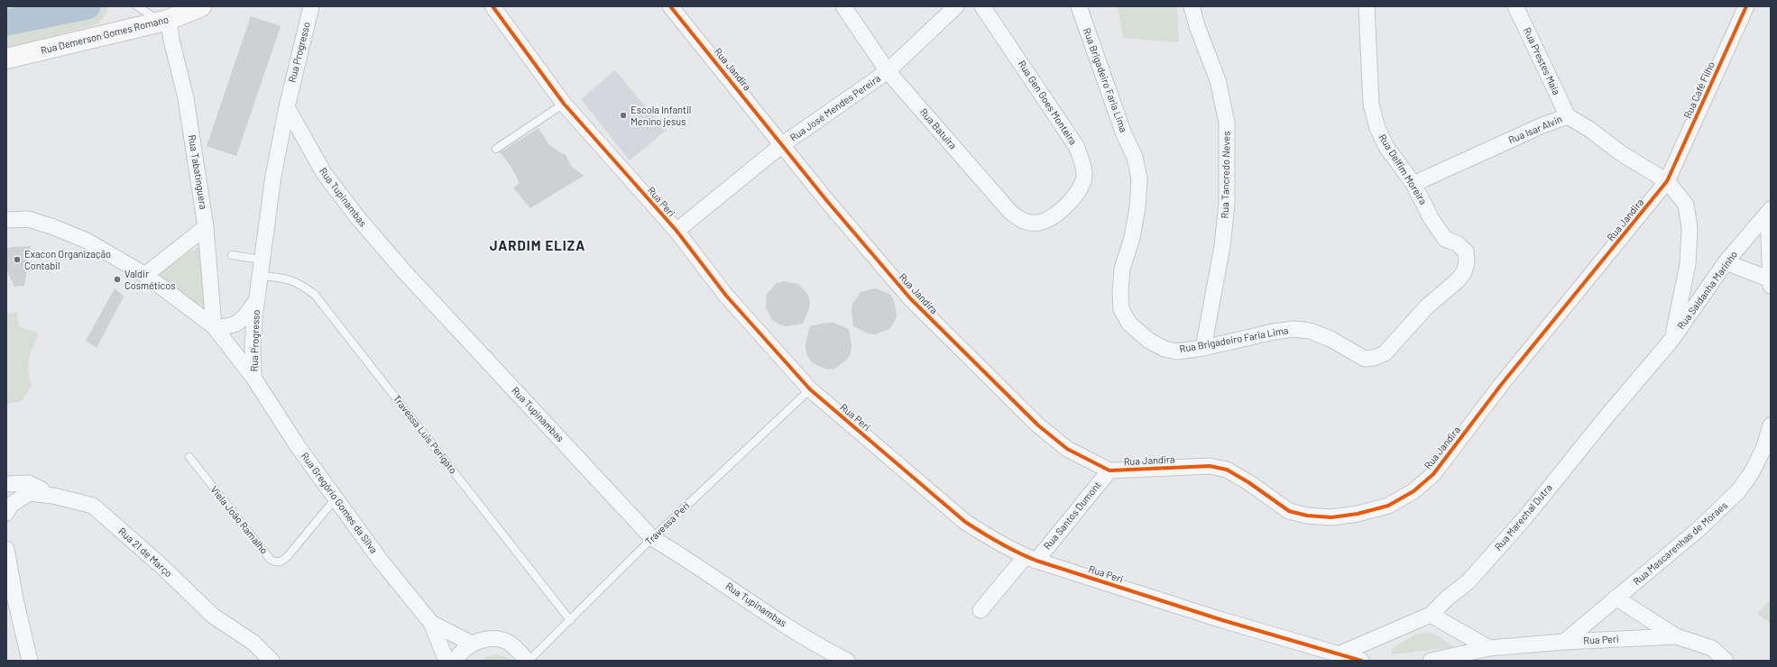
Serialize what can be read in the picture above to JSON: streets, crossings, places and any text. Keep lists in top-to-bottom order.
{
  "streets": {
    "main road": ["Rua Demerson Gomes Romano"],
    "street": [
      "Rua Progresso",
      "Rua Prestes Maia",
      "Rua Jandira",
      "Rua Brigadeiro Faria Lima",
      "Rua Café Filho",
      "Rua Gen Goes Monteira",
      "Rua José Mendes Pereira",
      "Rua Batuira",
      "Rua Isar Alvin",
      "Rua Delfim Moreira",
      "Rua Tabatinguera",
      "Rua Tancredo Neves",
      "Rua Tupinambas",
      "Rua Peri",
      "Rua Saldanha Marinho",
      "Rua Gregório Gomes da Silva",
      "Rua Santos Dumont",
      "Rua Marechal Dutra",
      "Rua Mascarenhas de Moraes",
      "Rua 21 de Março"
    ],
    "lane": ["Travessa Luis Perigato", "Viela João Ramalho", "Travessa Peri"]
  },
  "crossings": [
    ["Rua Demerson Gomes Romano", "Rua Tabatinguera"],
    ["Rua Progresso", "Rua Tabatinguera"],
    ["Rua Progresso", "Rua Tupinambas"],
    ["Rua Progresso", "Travessa Luis Perigato"],
    ["Rua Progresso", "Rua Gregório Gomes da Silva"],
    ["Rua Prestes Maia", "Rua Isar Alvin"],
    ["Rua Jandira", "Rua Café Filho"],
    ["Rua Jandira", "Rua José Mendes Pereira"],
    ["Rua Jandira", "Rua Isar Alvin"],
    ["Rua Jandira", "Rua Santos Dumont"],
    ["Rua Brigadeiro Faria Lima", "Rua Delfim Moreira"],
    ["Rua Brigadeiro Faria Lima", "Rua Tancredo Neves"],
    ["Rua Café Filho", "Rua Isar Alvin"],
    ["Rua Gen Goes Monteira", "Rua Batuira"],
    ["Rua José Mendes Pereira", "Rua Batuira"],
    ["Rua José Mendes Pereira", "Rua Peri"],
    ["Rua Isar Alvin", "Rua Delfim Moreira"],
    ["Rua Tupinambas", "Travessa Peri"],
    ["Rua Peri", "Rua Santos Dumont"],
    ["Rua Peri", "Rua Marechal Dutra"],
    ["Rua Peri", "Travessa Peri"],
    ["Rua Peri", "Rua Mascarenhas de Moraes"],
    ["Rua Saldanha Marinho", "Rua Marechal Dutra"],
    ["Travessa Luis Perigato", "Travessa Peri"],
    ["Rua Gregório Gomes da Silva", "Viela João Ramalho"]
  ],
  "districts": ["JARDIM ELIZA"],
  "places": ["Escola Infantil Menino jesus", "Exacon Organização Contabil", "Valdir Cosméticos"]
}
